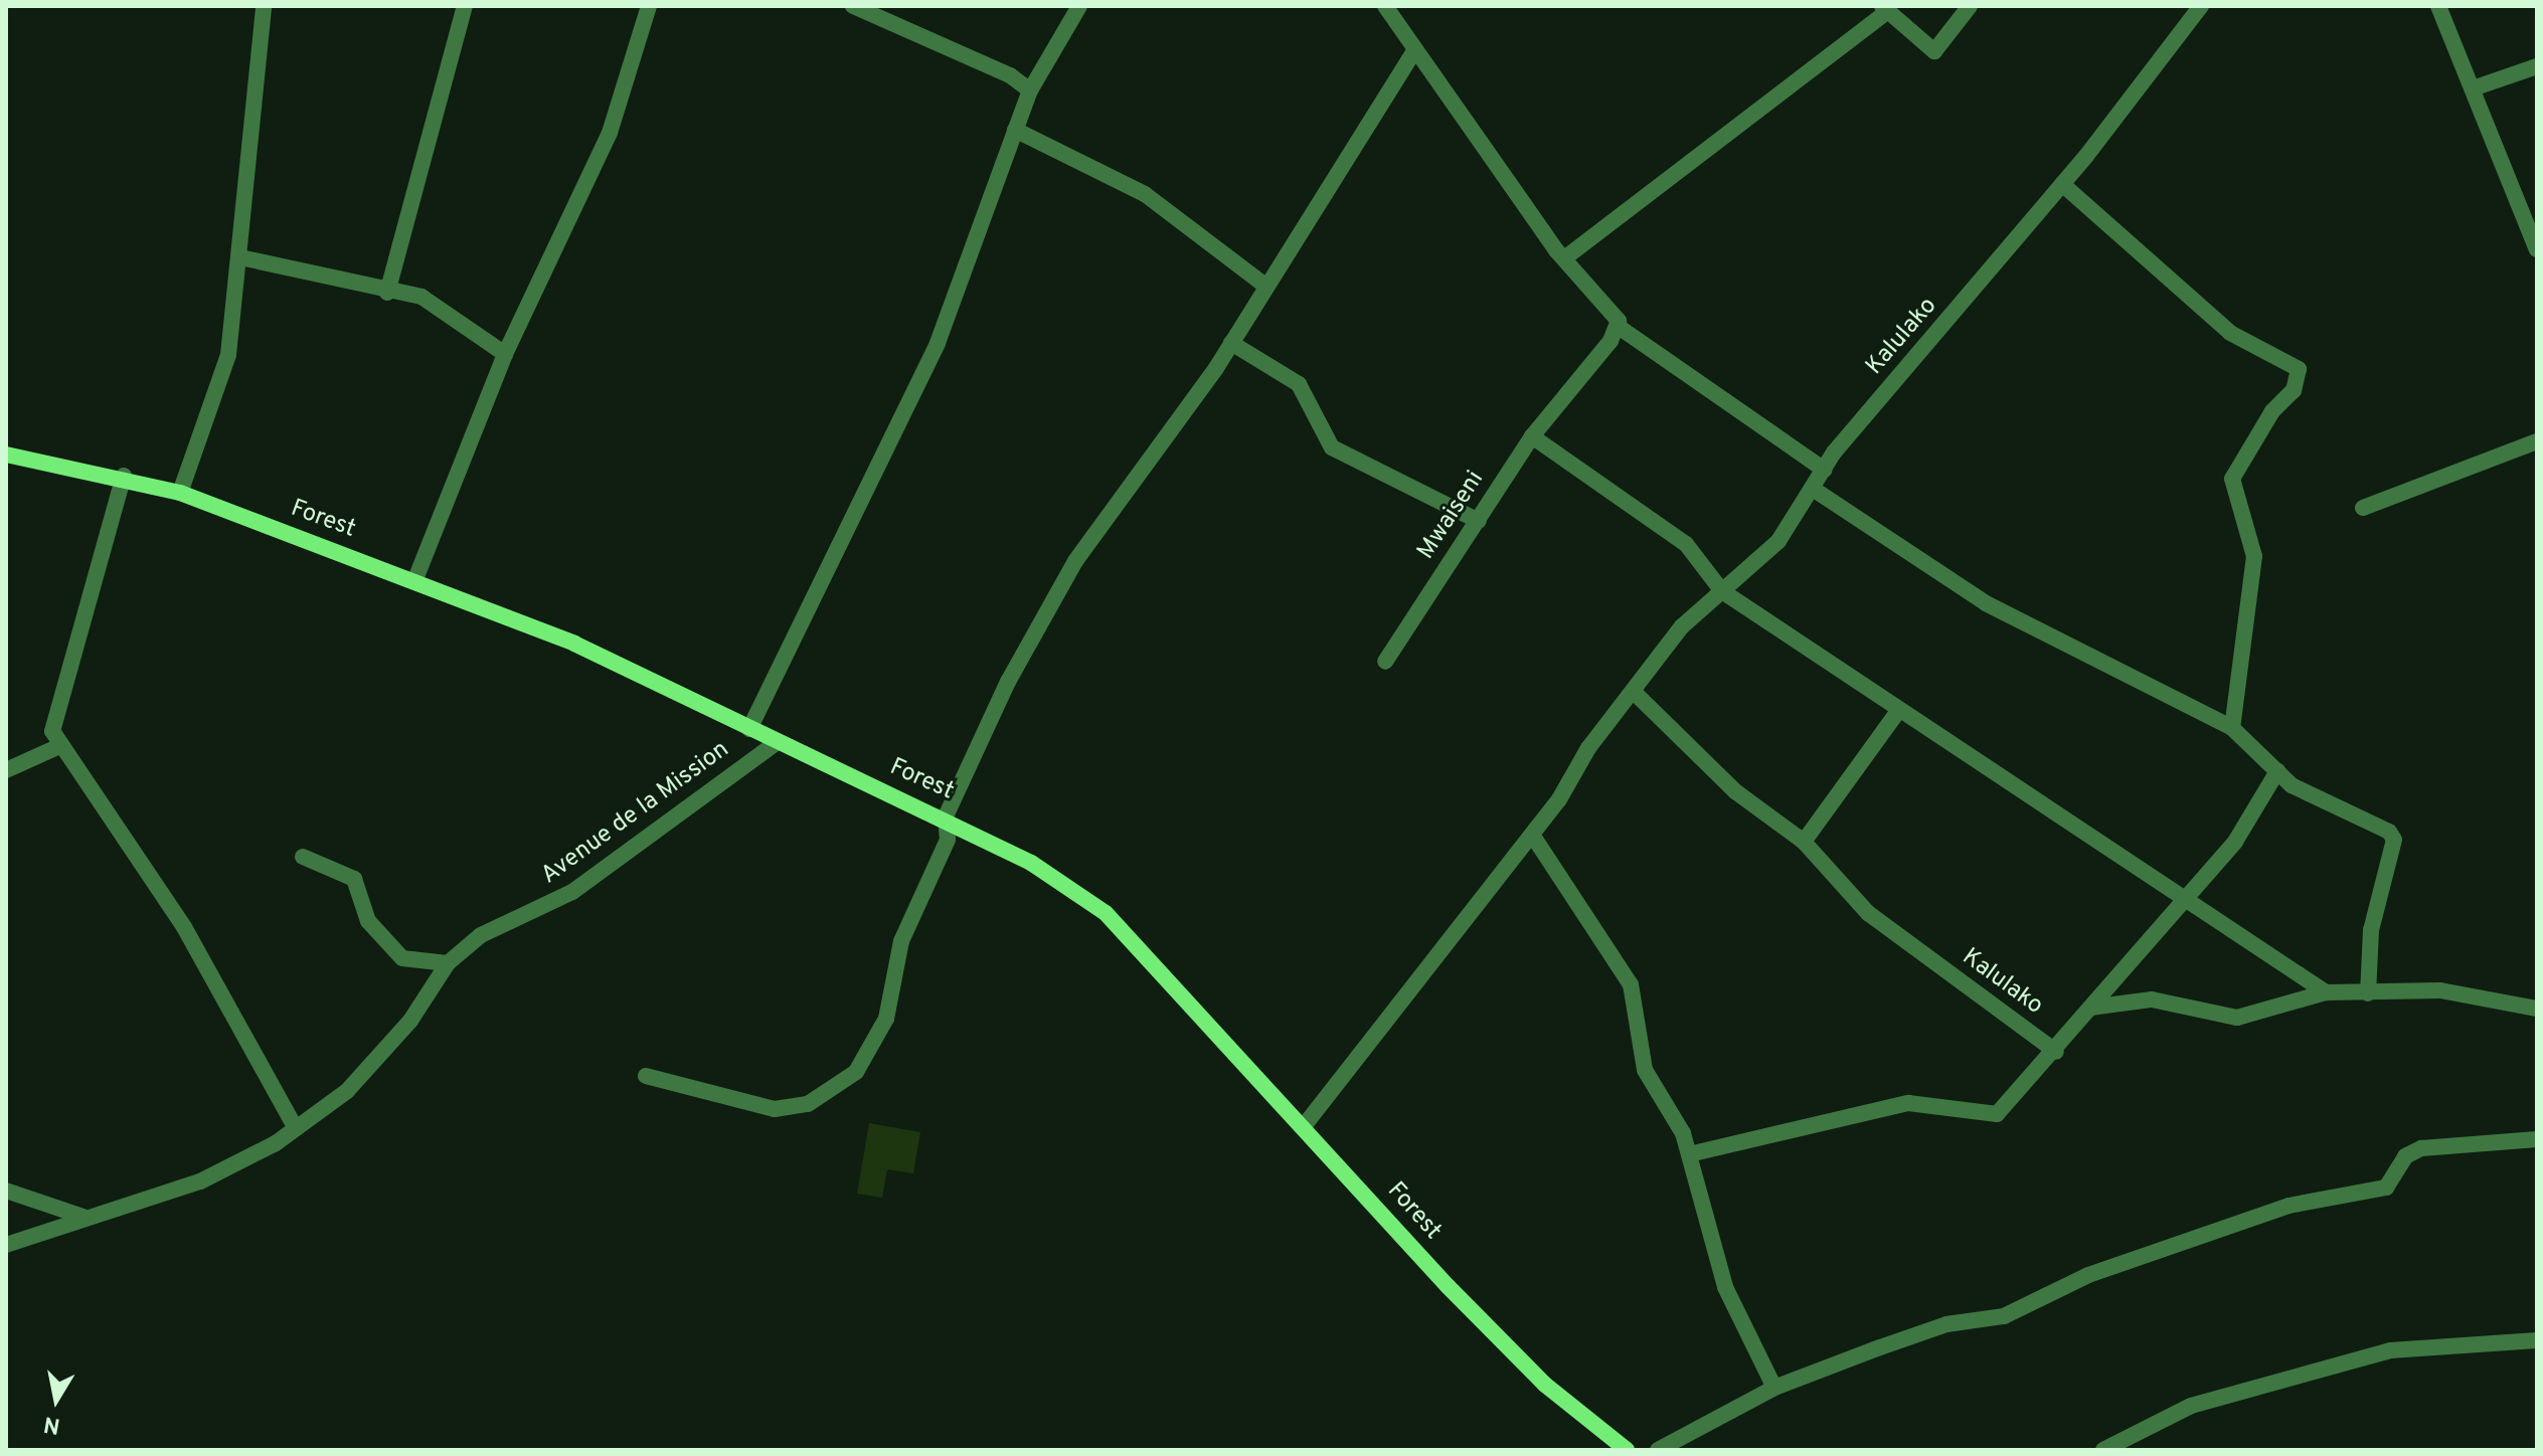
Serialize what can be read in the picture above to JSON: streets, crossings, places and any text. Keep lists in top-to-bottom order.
{
  "streets": {
    "street": [
      "Kalulako",
      "Mwaiseni",
      "Forest",
      "Avenue de la Mission"
    ]
  },
  "crossings": [
    ["Kalulako", "Forest"],
    ["Forest", "Avenue de la Mission"]
  ],
  "north": "bottom"
}
